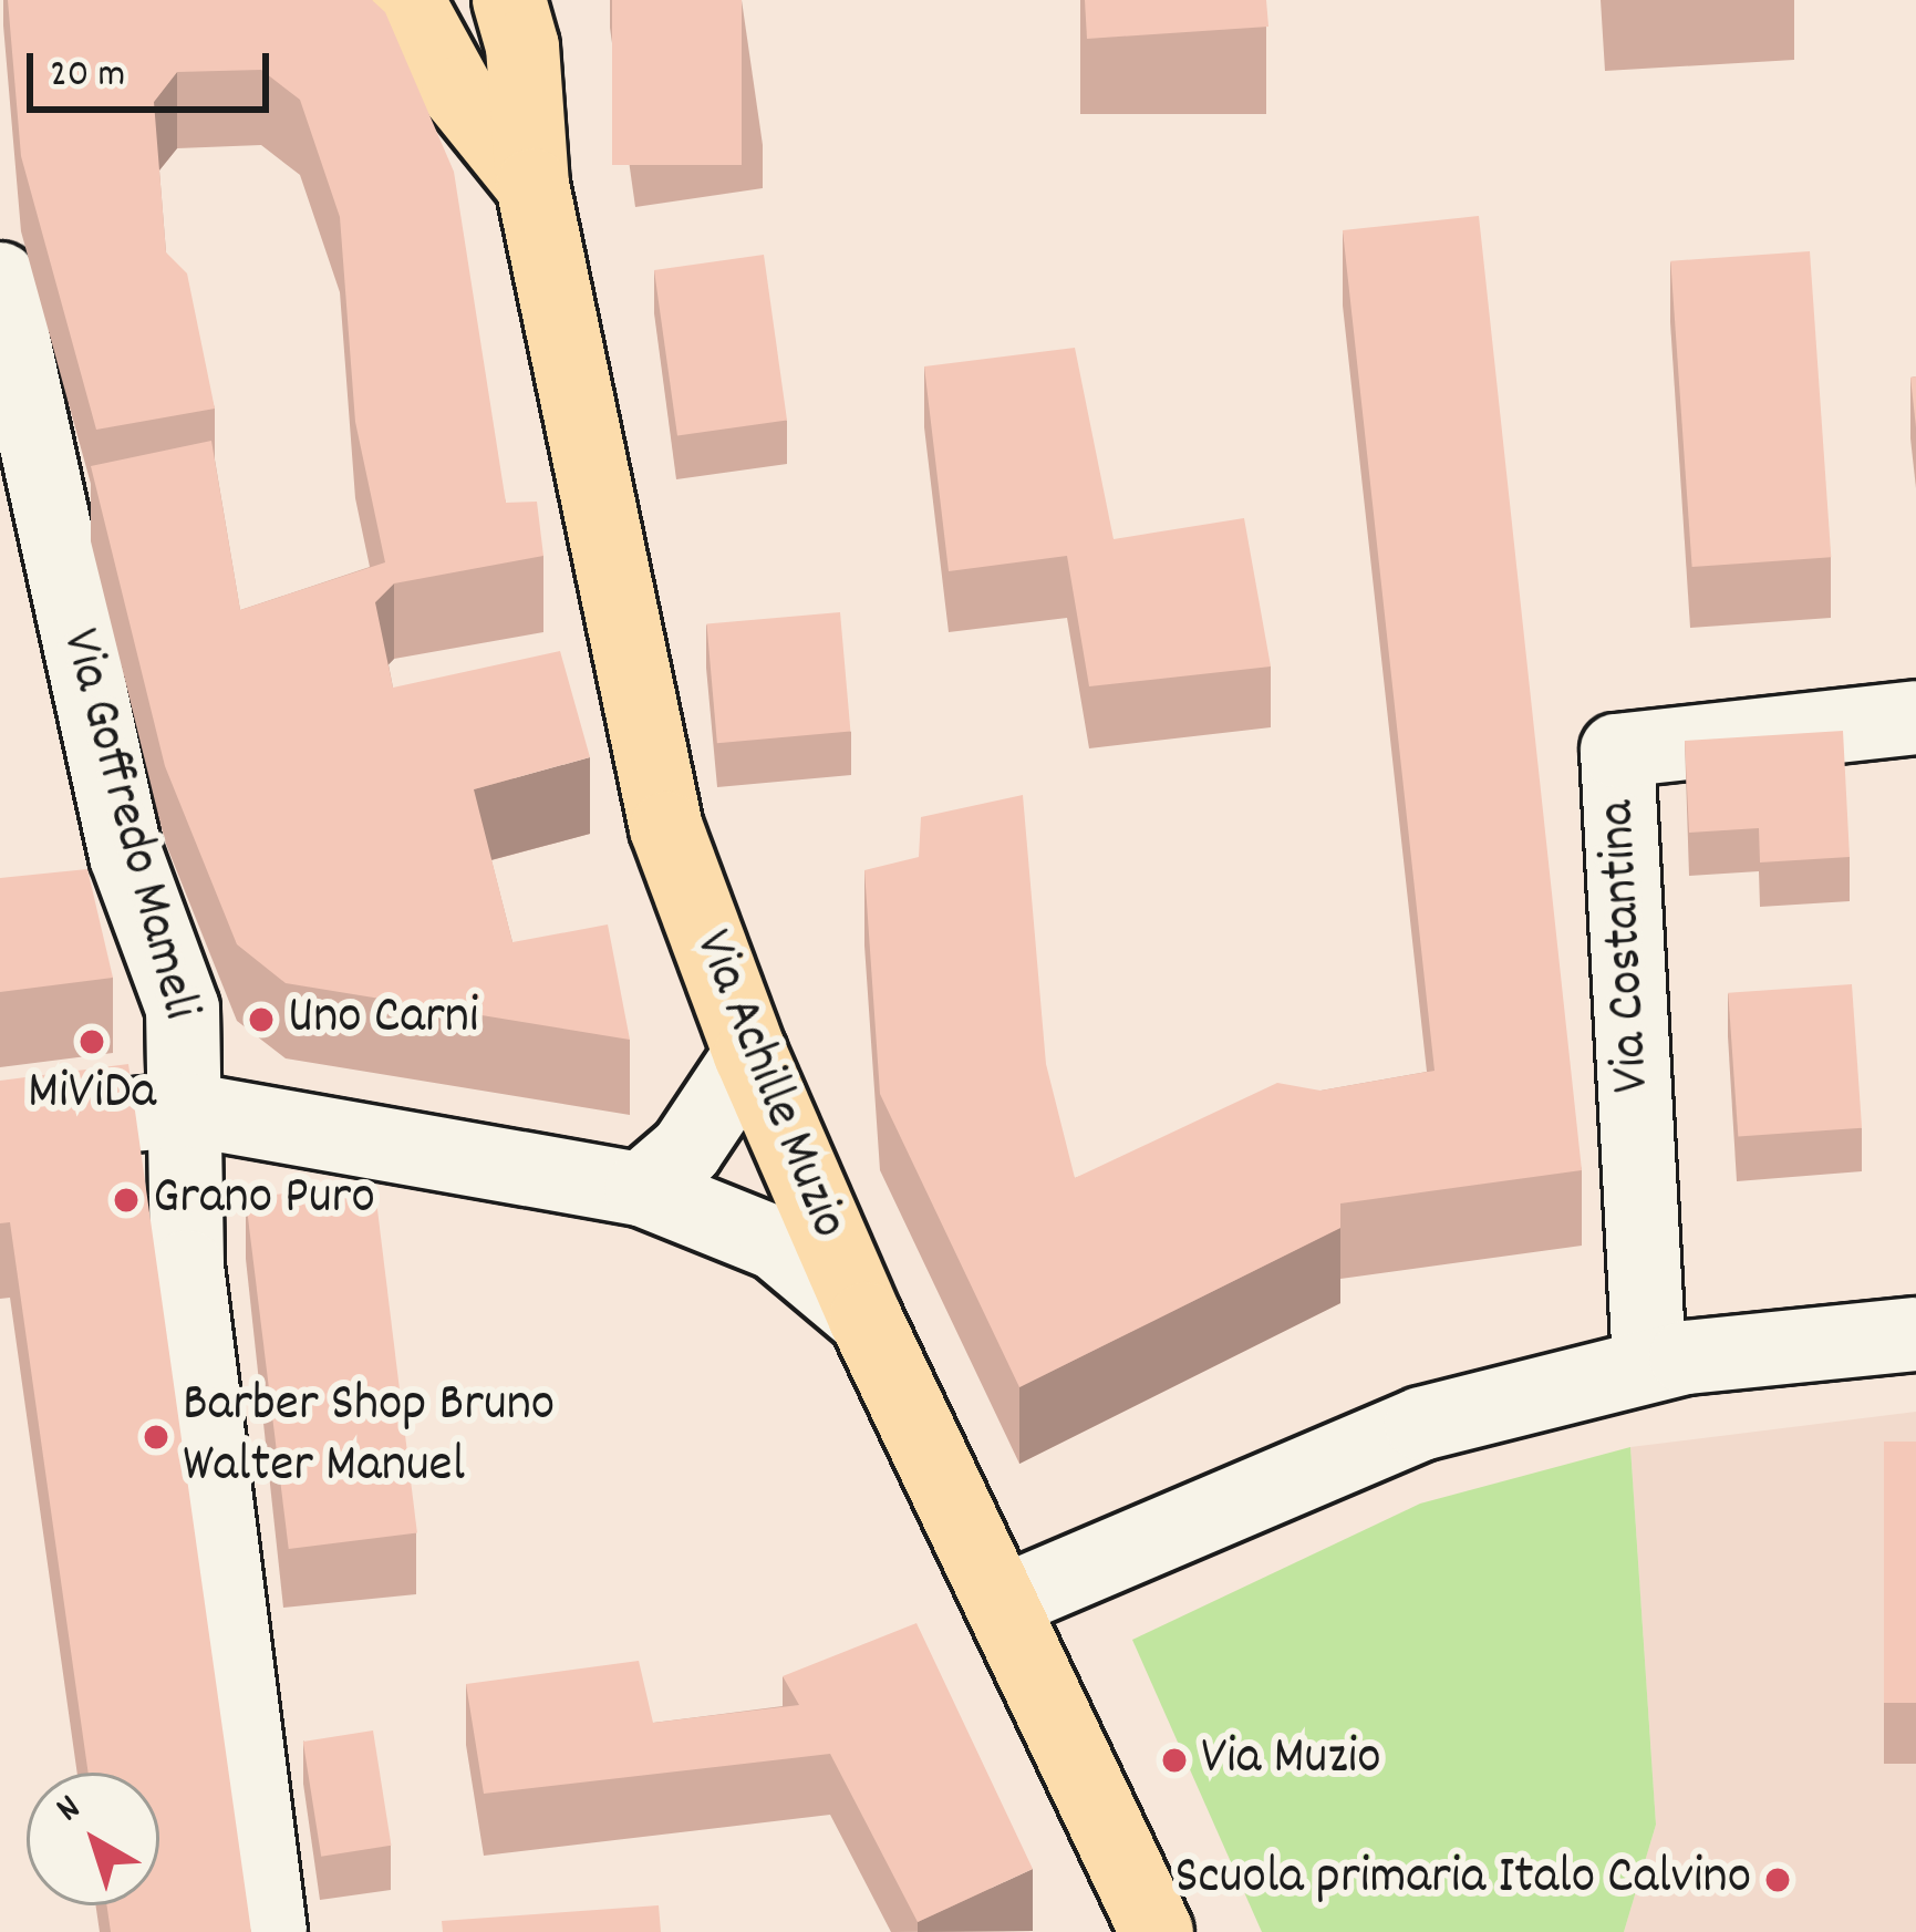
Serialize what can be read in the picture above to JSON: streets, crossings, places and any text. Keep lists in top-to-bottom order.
{
  "streets": {
    "main road": ["Via Achille Muzio"],
    "street": ["Via Goffredo Mameli", "Via Costantina"]
  },
  "places": [
    "Uno Carni",
    "MiViDa",
    "Grano Puro",
    "Barber Shop Bruno Walter Manuel",
    "Via Muzio",
    "Scuola primaria Italo Calvino"
  ],
  "scale_bar": "20 m",
  "north": "top left"
}
